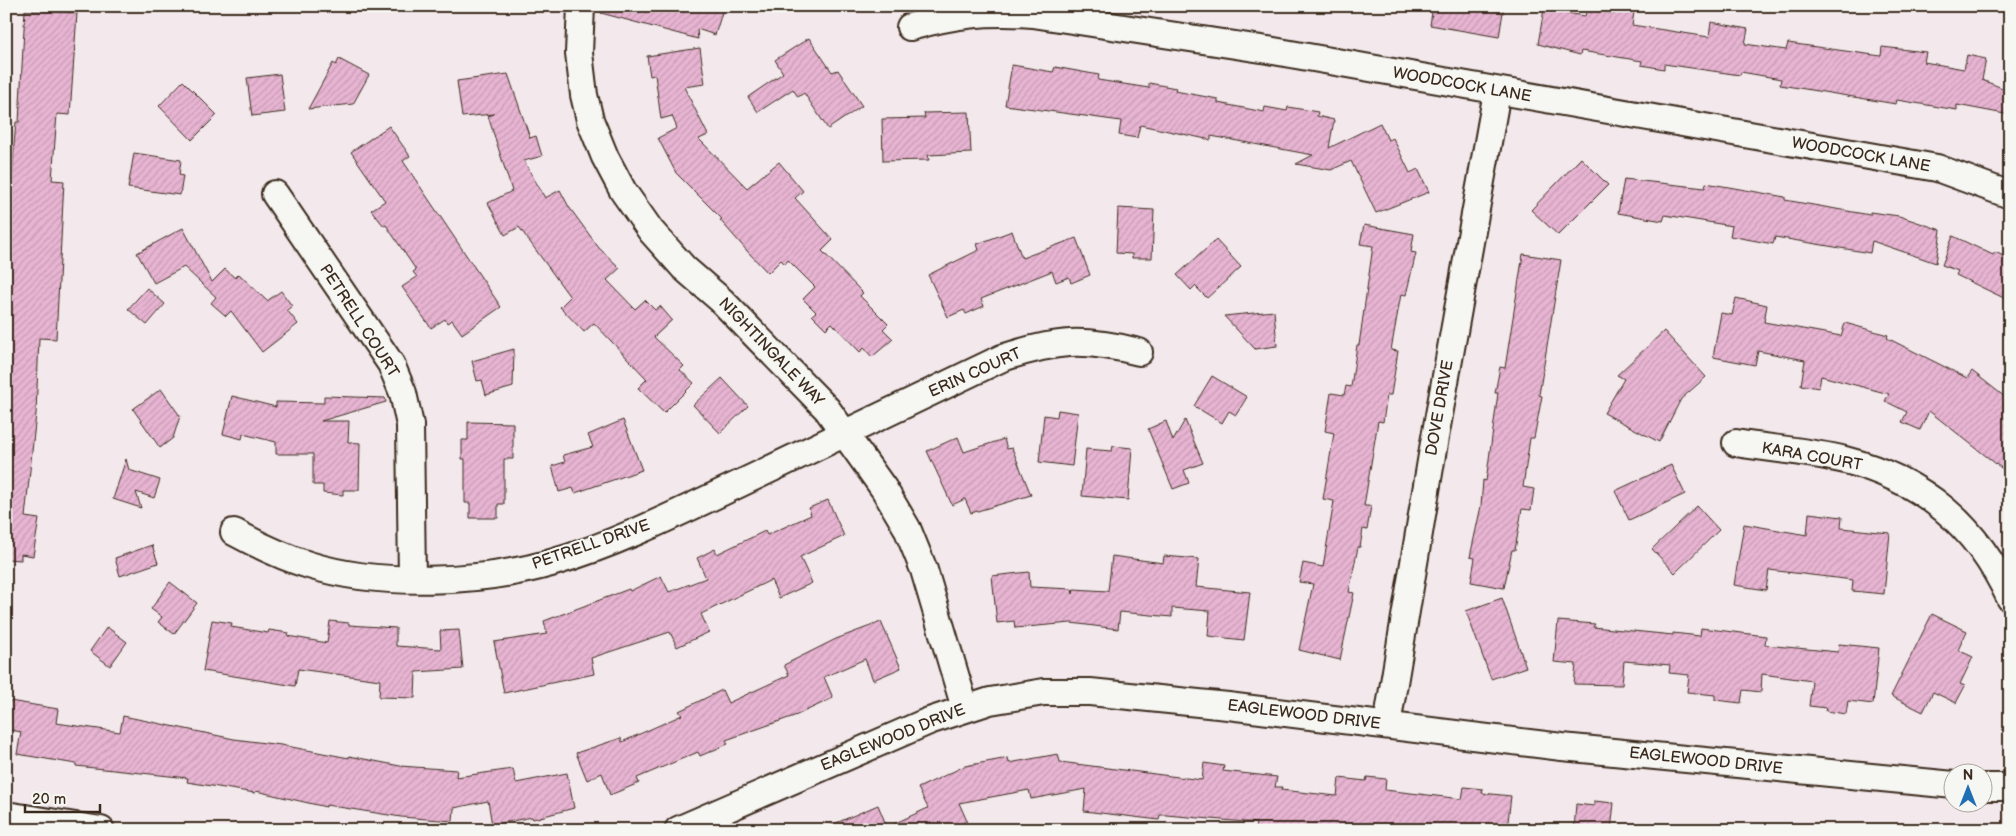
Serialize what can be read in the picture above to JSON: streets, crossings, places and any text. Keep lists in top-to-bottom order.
{
  "streets": {
    "street": [
      "WOODCOCK LANE",
      "PETRELL COURT",
      "NIGHTINGALE WAY",
      "ERIN COURT",
      "DOVE DRIVE",
      "KARA COURT",
      "PETRELL DRIVE",
      "EAGLEWOOD DRIVE"
    ]
  },
  "crossings": [
    ["WOODCOCK LANE", "DOVE DRIVE"],
    ["PETRELL COURT", "PETRELL DRIVE"],
    ["NIGHTINGALE WAY", "ERIN COURT"],
    ["NIGHTINGALE WAY", "PETRELL DRIVE"],
    ["NIGHTINGALE WAY", "EAGLEWOOD DRIVE"],
    ["ERIN COURT", "PETRELL DRIVE"],
    ["DOVE DRIVE", "EAGLEWOOD DRIVE"]
  ],
  "scale_bar": "20 m",
  "north": "top"
}
